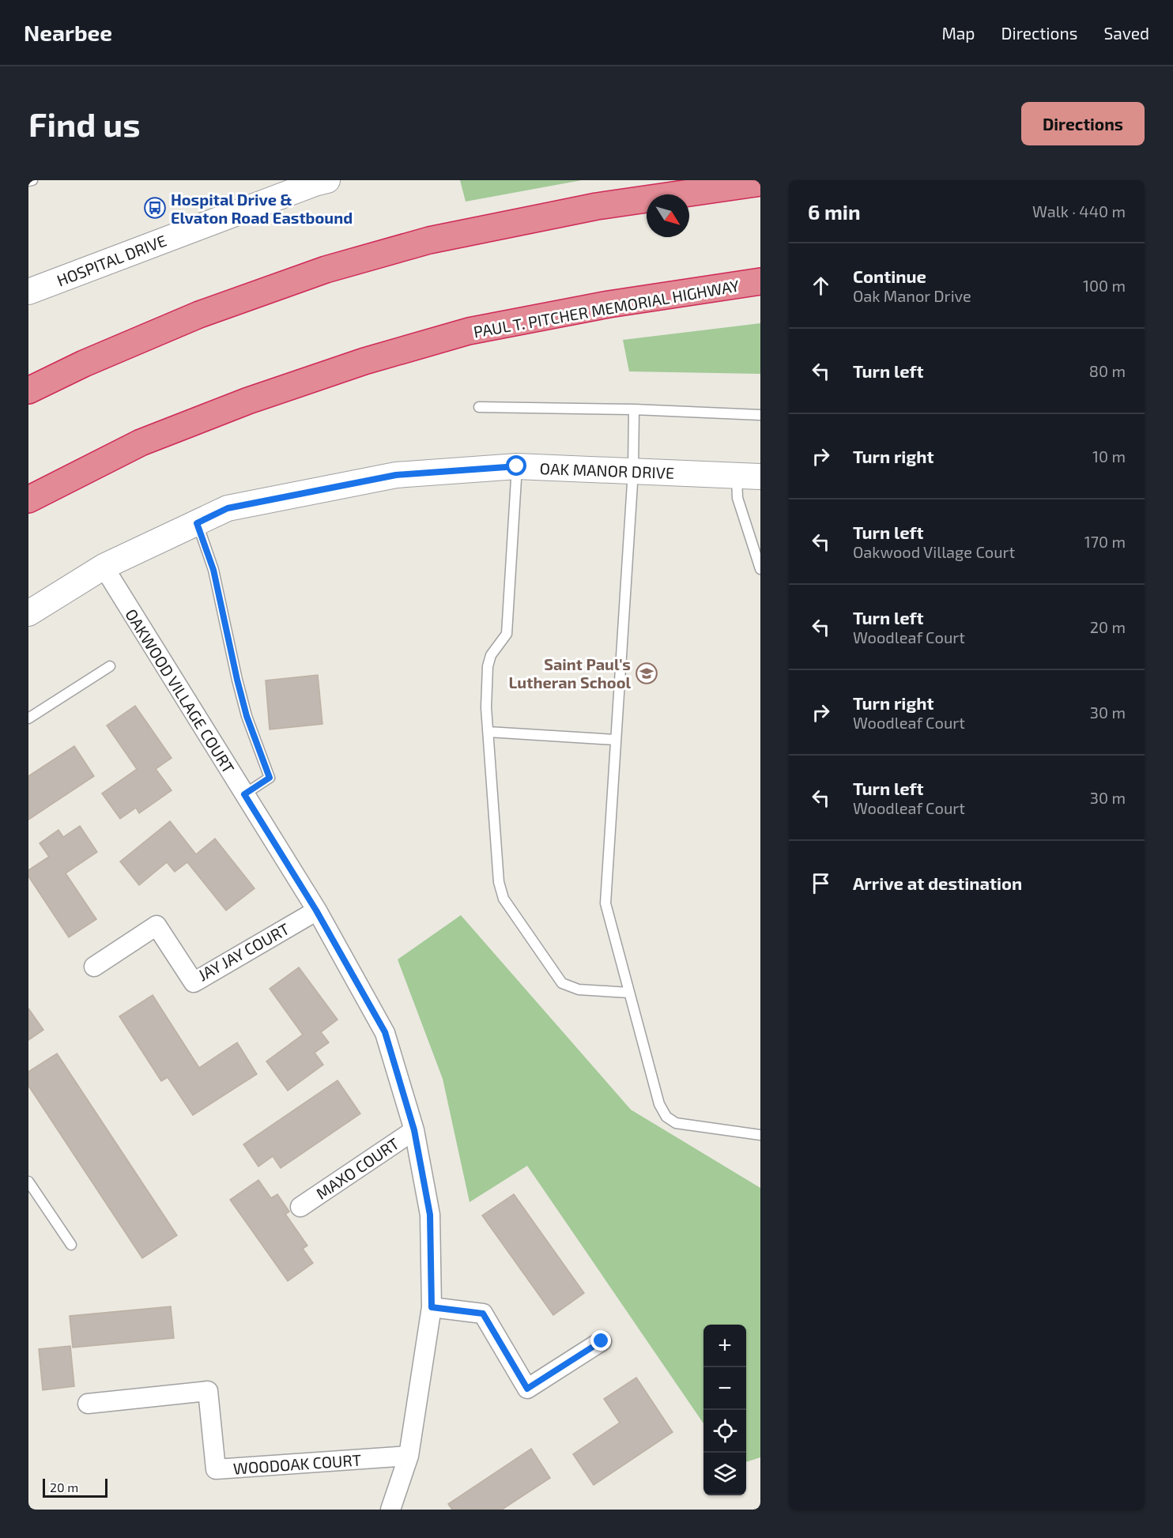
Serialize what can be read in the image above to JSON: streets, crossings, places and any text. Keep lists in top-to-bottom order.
{
  "streets": {
    "highway": ["PAUL T. PITCHER MEMORIAL HIGHWAY"],
    "street": [
      "HOSPITAL DRIVE",
      "OAK MANOR DRIVE",
      "OAKWOOD VILLAGE COURT",
      "JAY JAY COURT",
      "MAXO COURT",
      "WOODOAK COURT"
    ]
  },
  "crossings": [
    ["OAK MANOR DRIVE", "OAKWOOD VILLAGE COURT"],
    ["OAKWOOD VILLAGE COURT", "JAY JAY COURT"],
    ["OAKWOOD VILLAGE COURT", "MAXO COURT"],
    ["OAKWOOD VILLAGE COURT", "WOODOAK COURT"]
  ],
  "places": {
    "bus stop": ["Hospital Drive & Elvaton Road Eastbound"],
    "school or university": ["Saint Paul's Lutheran School"]
  },
  "scale_bar": "20 m",
  "north": "bottom right",
  "page": {
    "header": "Nearbee",
    "nav": ["Map", "Directions", "Saved"],
    "buttons": "Directions",
    "title": "Find us",
    "heading": ["6 min", "Walk · 440 m"],
    "list": [
      ["Continue", "Oak Manor Drive", "100 m"],
      ["Turn left", "80 m"],
      ["Turn right", "10 m"],
      ["Turn left", "Oakwood Village Court", "170 m"],
      ["Turn left", "Woodleaf Court", "20 m"],
      ["Turn right", "Woodleaf Court", "30 m"],
      ["Turn left", "Woodleaf Court", "30 m"],
      "Arrive at destination"
    ],
    "map_buttons": ["+", "−"],
    "scale": "20 m"
  }
}
